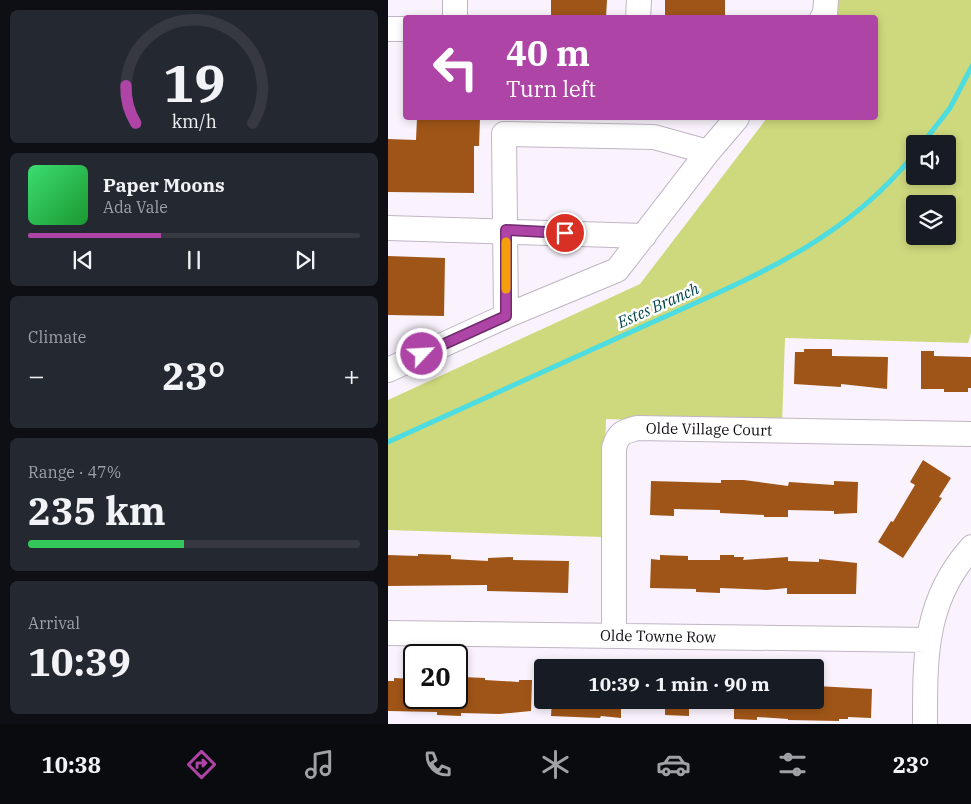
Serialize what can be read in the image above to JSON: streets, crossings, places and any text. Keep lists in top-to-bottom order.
{
  "streets": {
    "street": ["Olde Village Court", "Olde Towne Row"]
  },
  "crossings": [
    ["Olde Village Court", "Olde Towne Row"]
  ],
  "water": ["Estes Branch"],
  "page": {
    "turn": ["40 m", "Turn left"],
    "song": ["Paper Moons", "Ada Vale"],
    "tile": [
      "Climate",
      ["Range · 47%", "235 km"],
      ["Arrival", "10:39"]
    ],
    "heat": ["−", "23°", "+"],
    "limit": "20",
    "trip": "10:39 · 1 min · 90 m",
    "tabs": ["10:38", "23°"],
    "gauge": ["19", "km/h"]
  }
}
